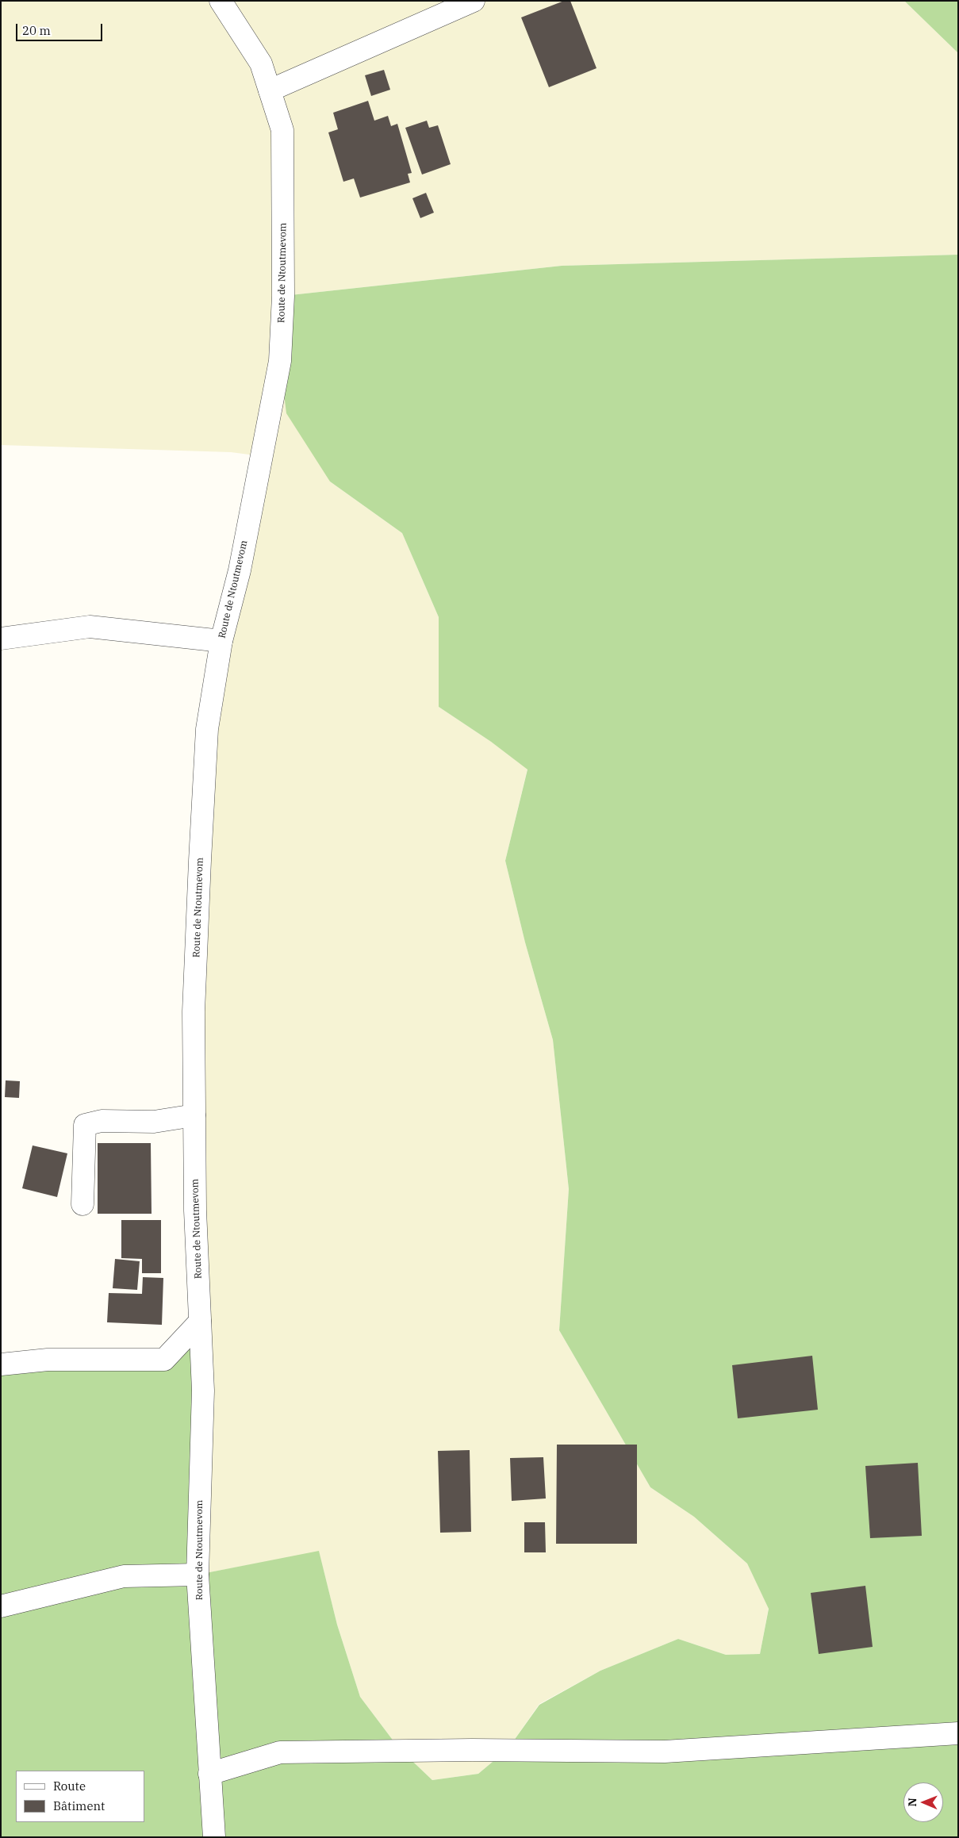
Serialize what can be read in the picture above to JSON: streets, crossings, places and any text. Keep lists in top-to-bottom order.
{
  "streets": {
    "street": ["Route de Ntoutmevom"]
  },
  "legend": ["Route", "Bâtiment"],
  "scale_bar": "20 m",
  "north": "left"
}
